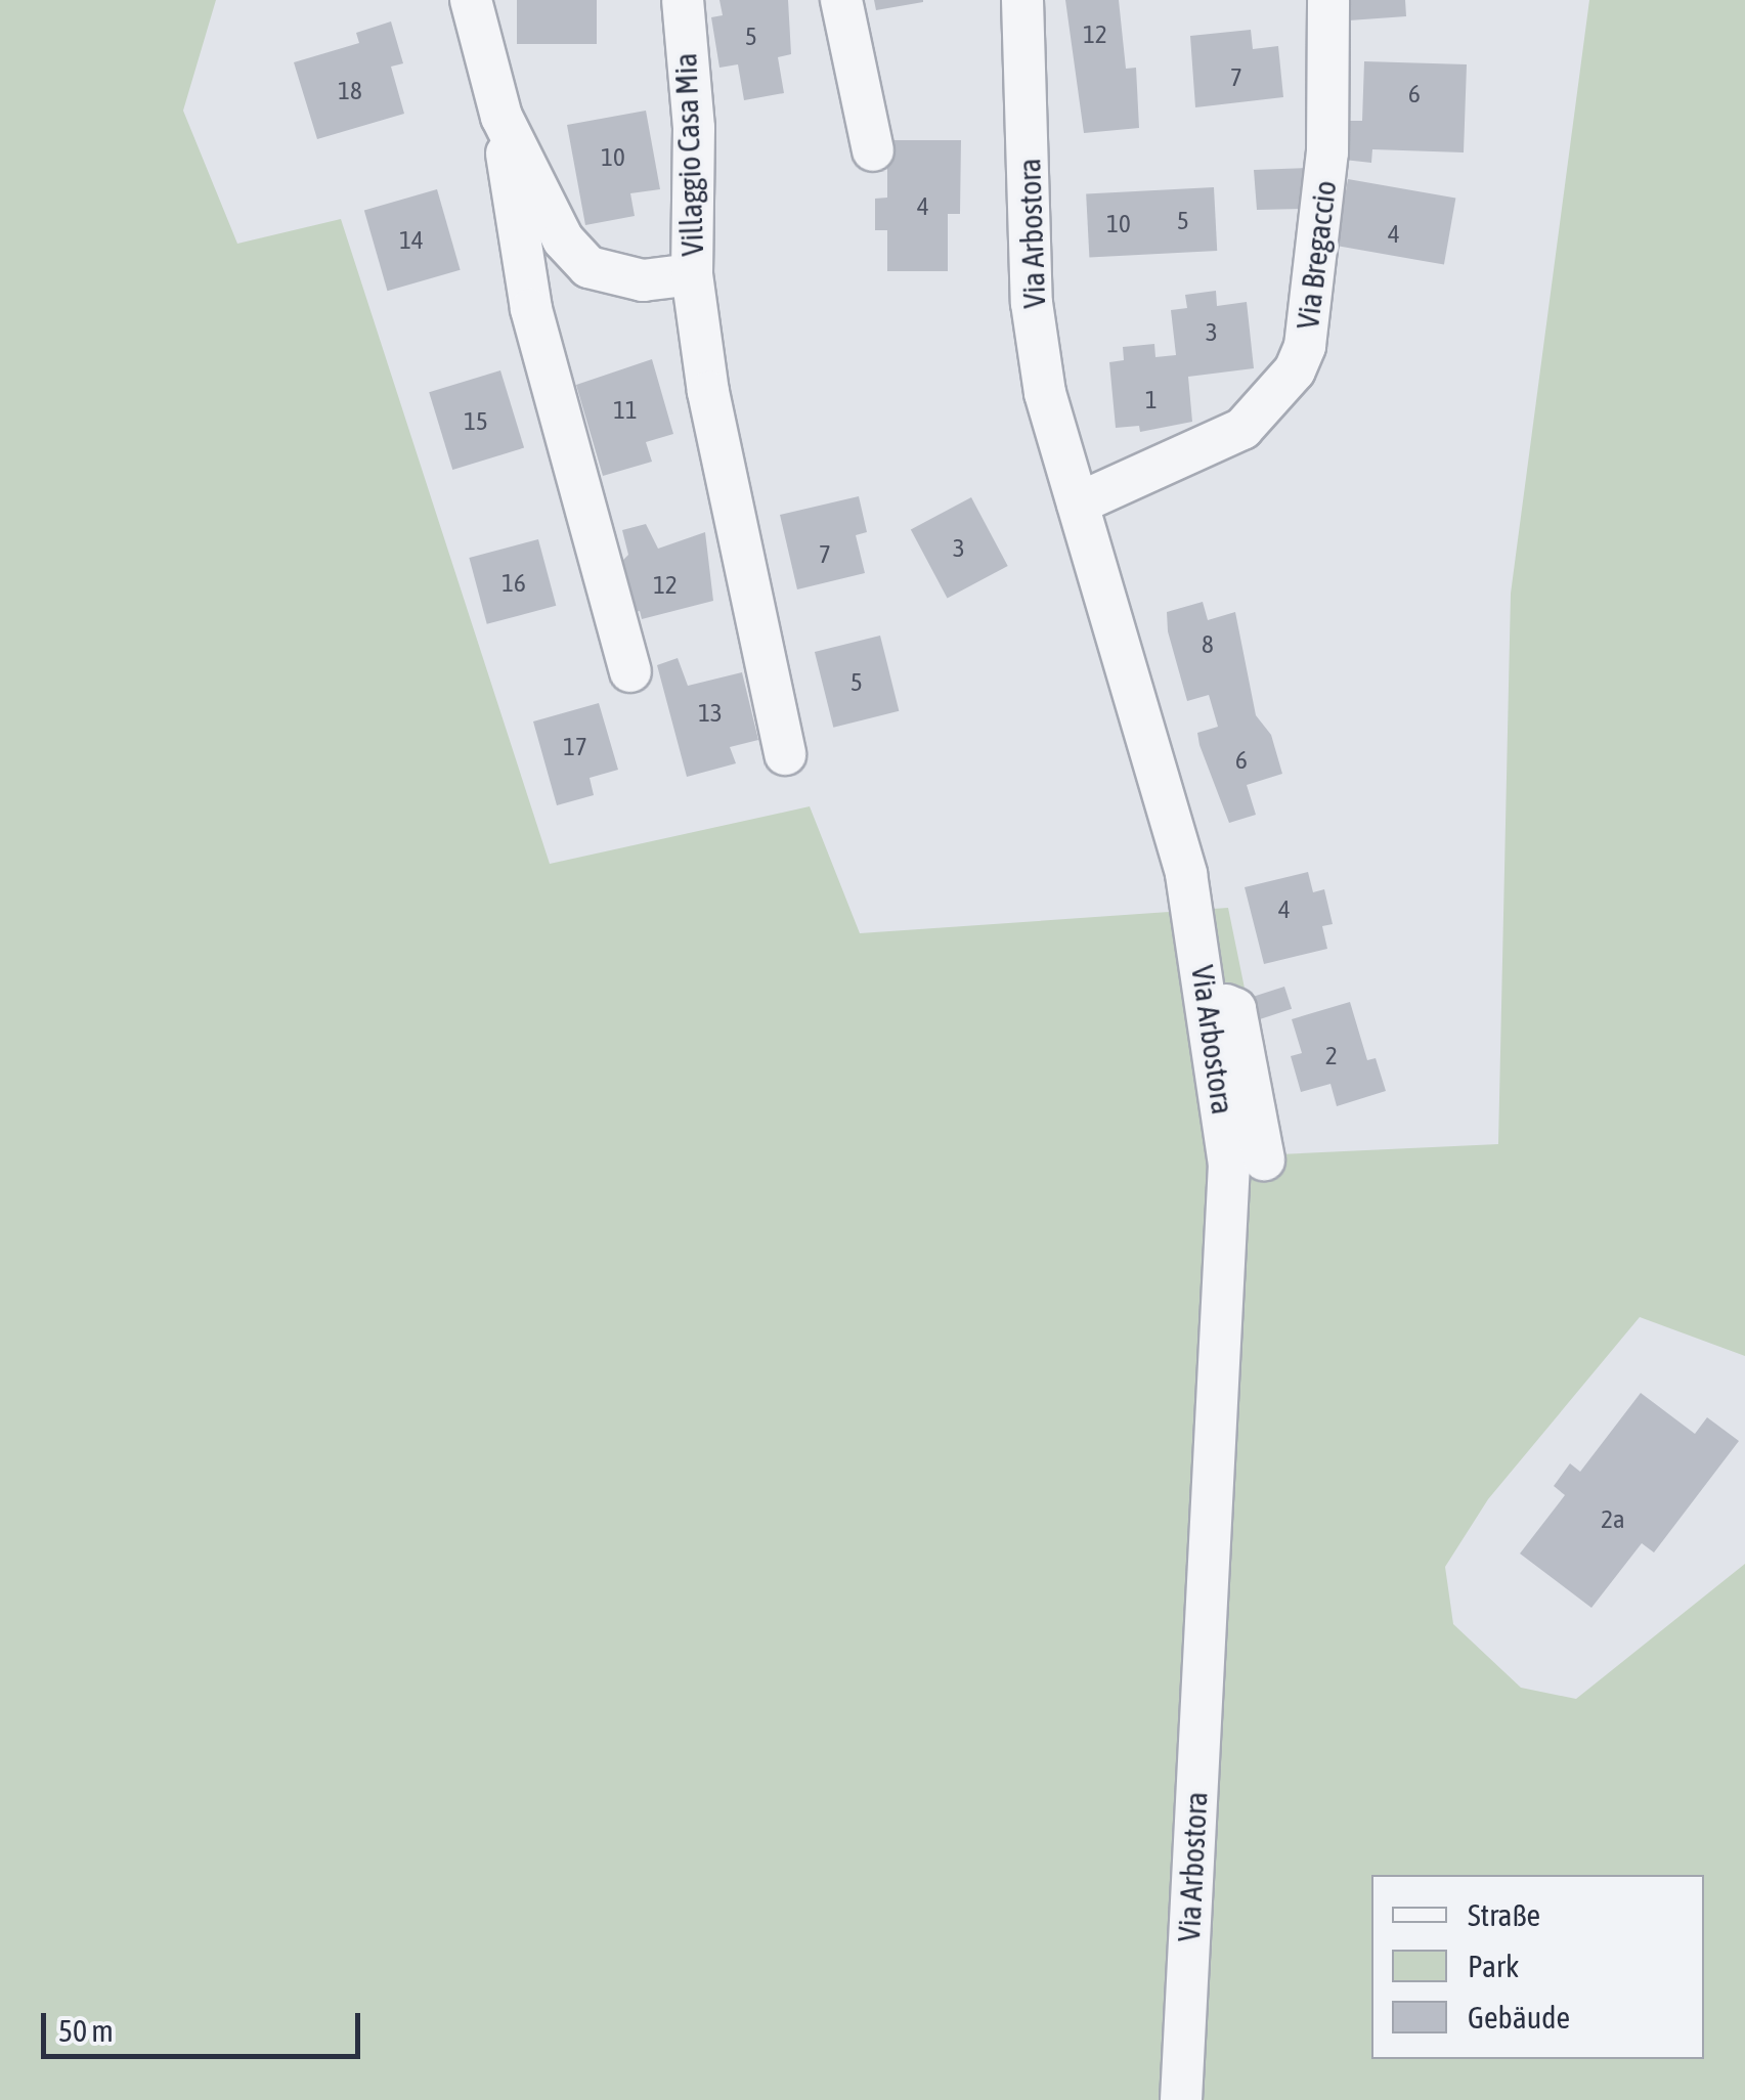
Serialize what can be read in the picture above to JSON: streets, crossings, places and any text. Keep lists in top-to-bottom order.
{
  "streets": {
    "street": ["Villaggio Casa Mia", "Via Arbostora", "Via Bregaccio"]
  },
  "crossings": [
    ["Via Arbostora", "Via Bregaccio"]
  ],
  "house_numbers": [
    "12",
    "5",
    "7",
    "18",
    "6",
    "10",
    "4",
    "5",
    "10",
    "4",
    "14",
    "3",
    "1",
    "11",
    "15",
    "3",
    "7",
    "16",
    "12",
    "8",
    "5",
    "13",
    "17",
    "6",
    "4",
    "2",
    "2a"
  ],
  "legend": ["Straße", "Park", "Gebäude"],
  "scale_bar": "50 m"
}
